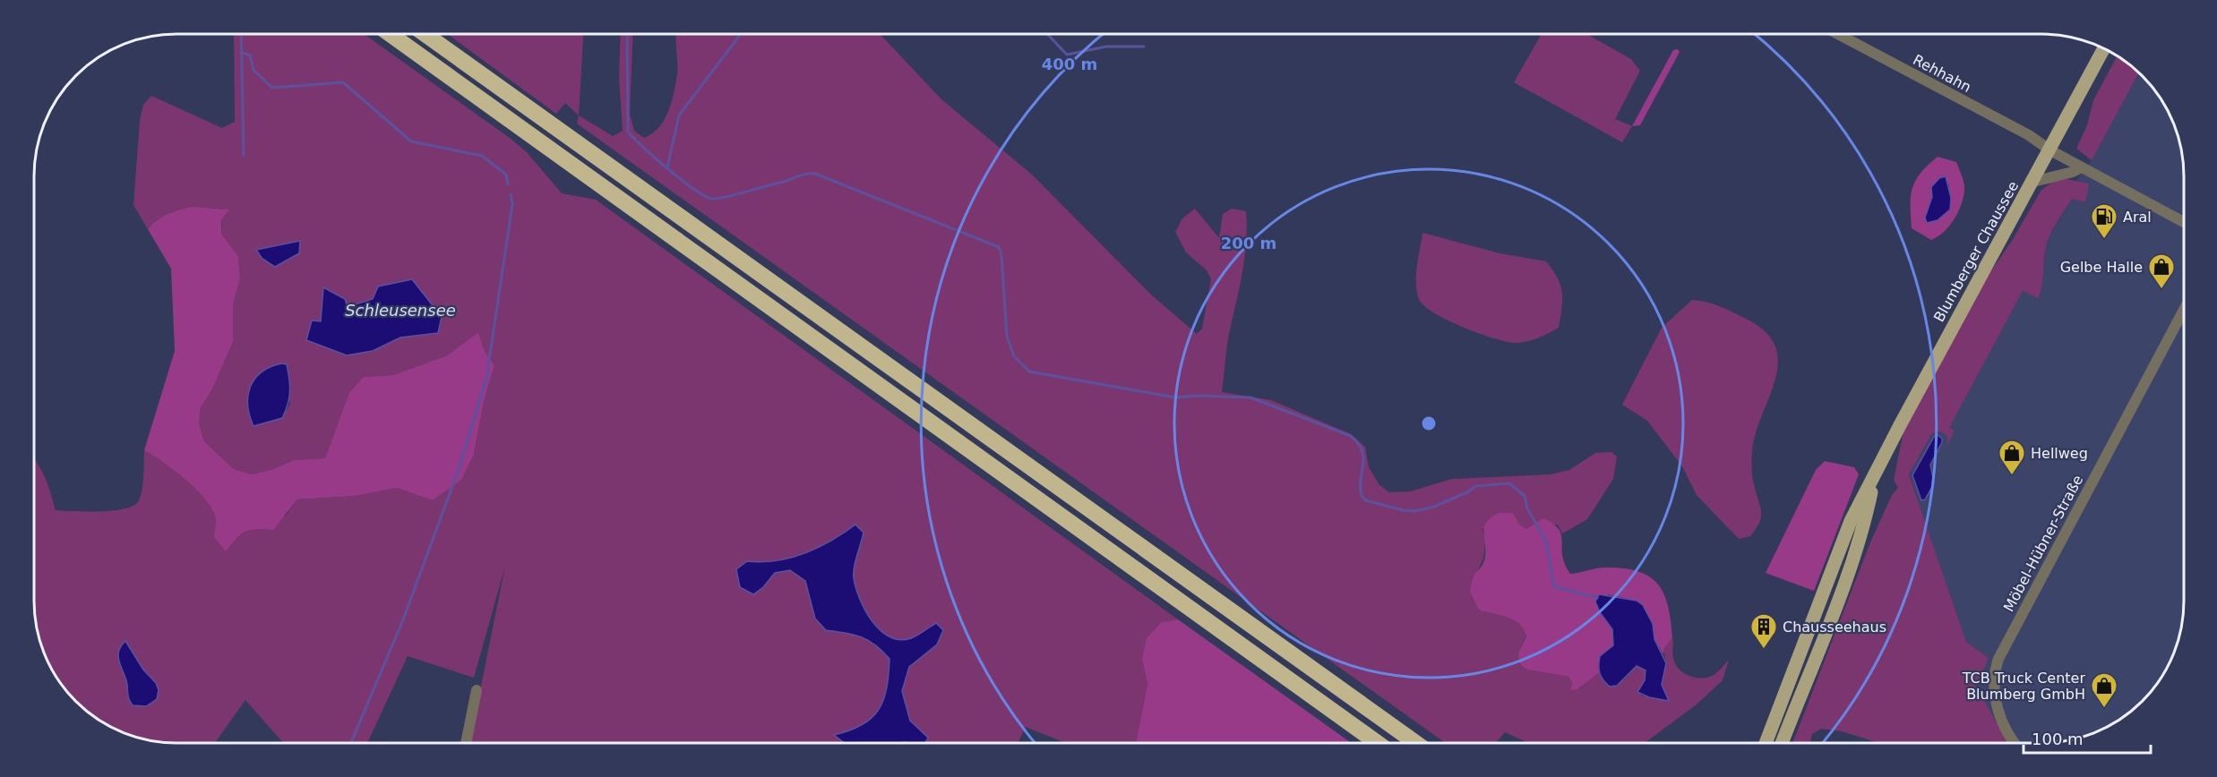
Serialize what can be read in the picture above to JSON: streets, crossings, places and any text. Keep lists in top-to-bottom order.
{
  "streets": {
    "main road": ["Blumberger Chaussee"],
    "street": ["Rehhahn", "Möbel-Hübner-Straße"]
  },
  "crossings": [
    ["Rehhahn", "Blumberger Chaussee"]
  ],
  "water": ["Schleusensee"],
  "places": {
    "fuel station": ["Aral"],
    "shop": ["Gelbe Halle", "Hellweg", "TCB Truck Center Blumberg GmbH"],
    "building": ["Chausseehaus"]
  },
  "scale_bar": "100 m",
  "rings": ["400 m", "200 m"]
}
